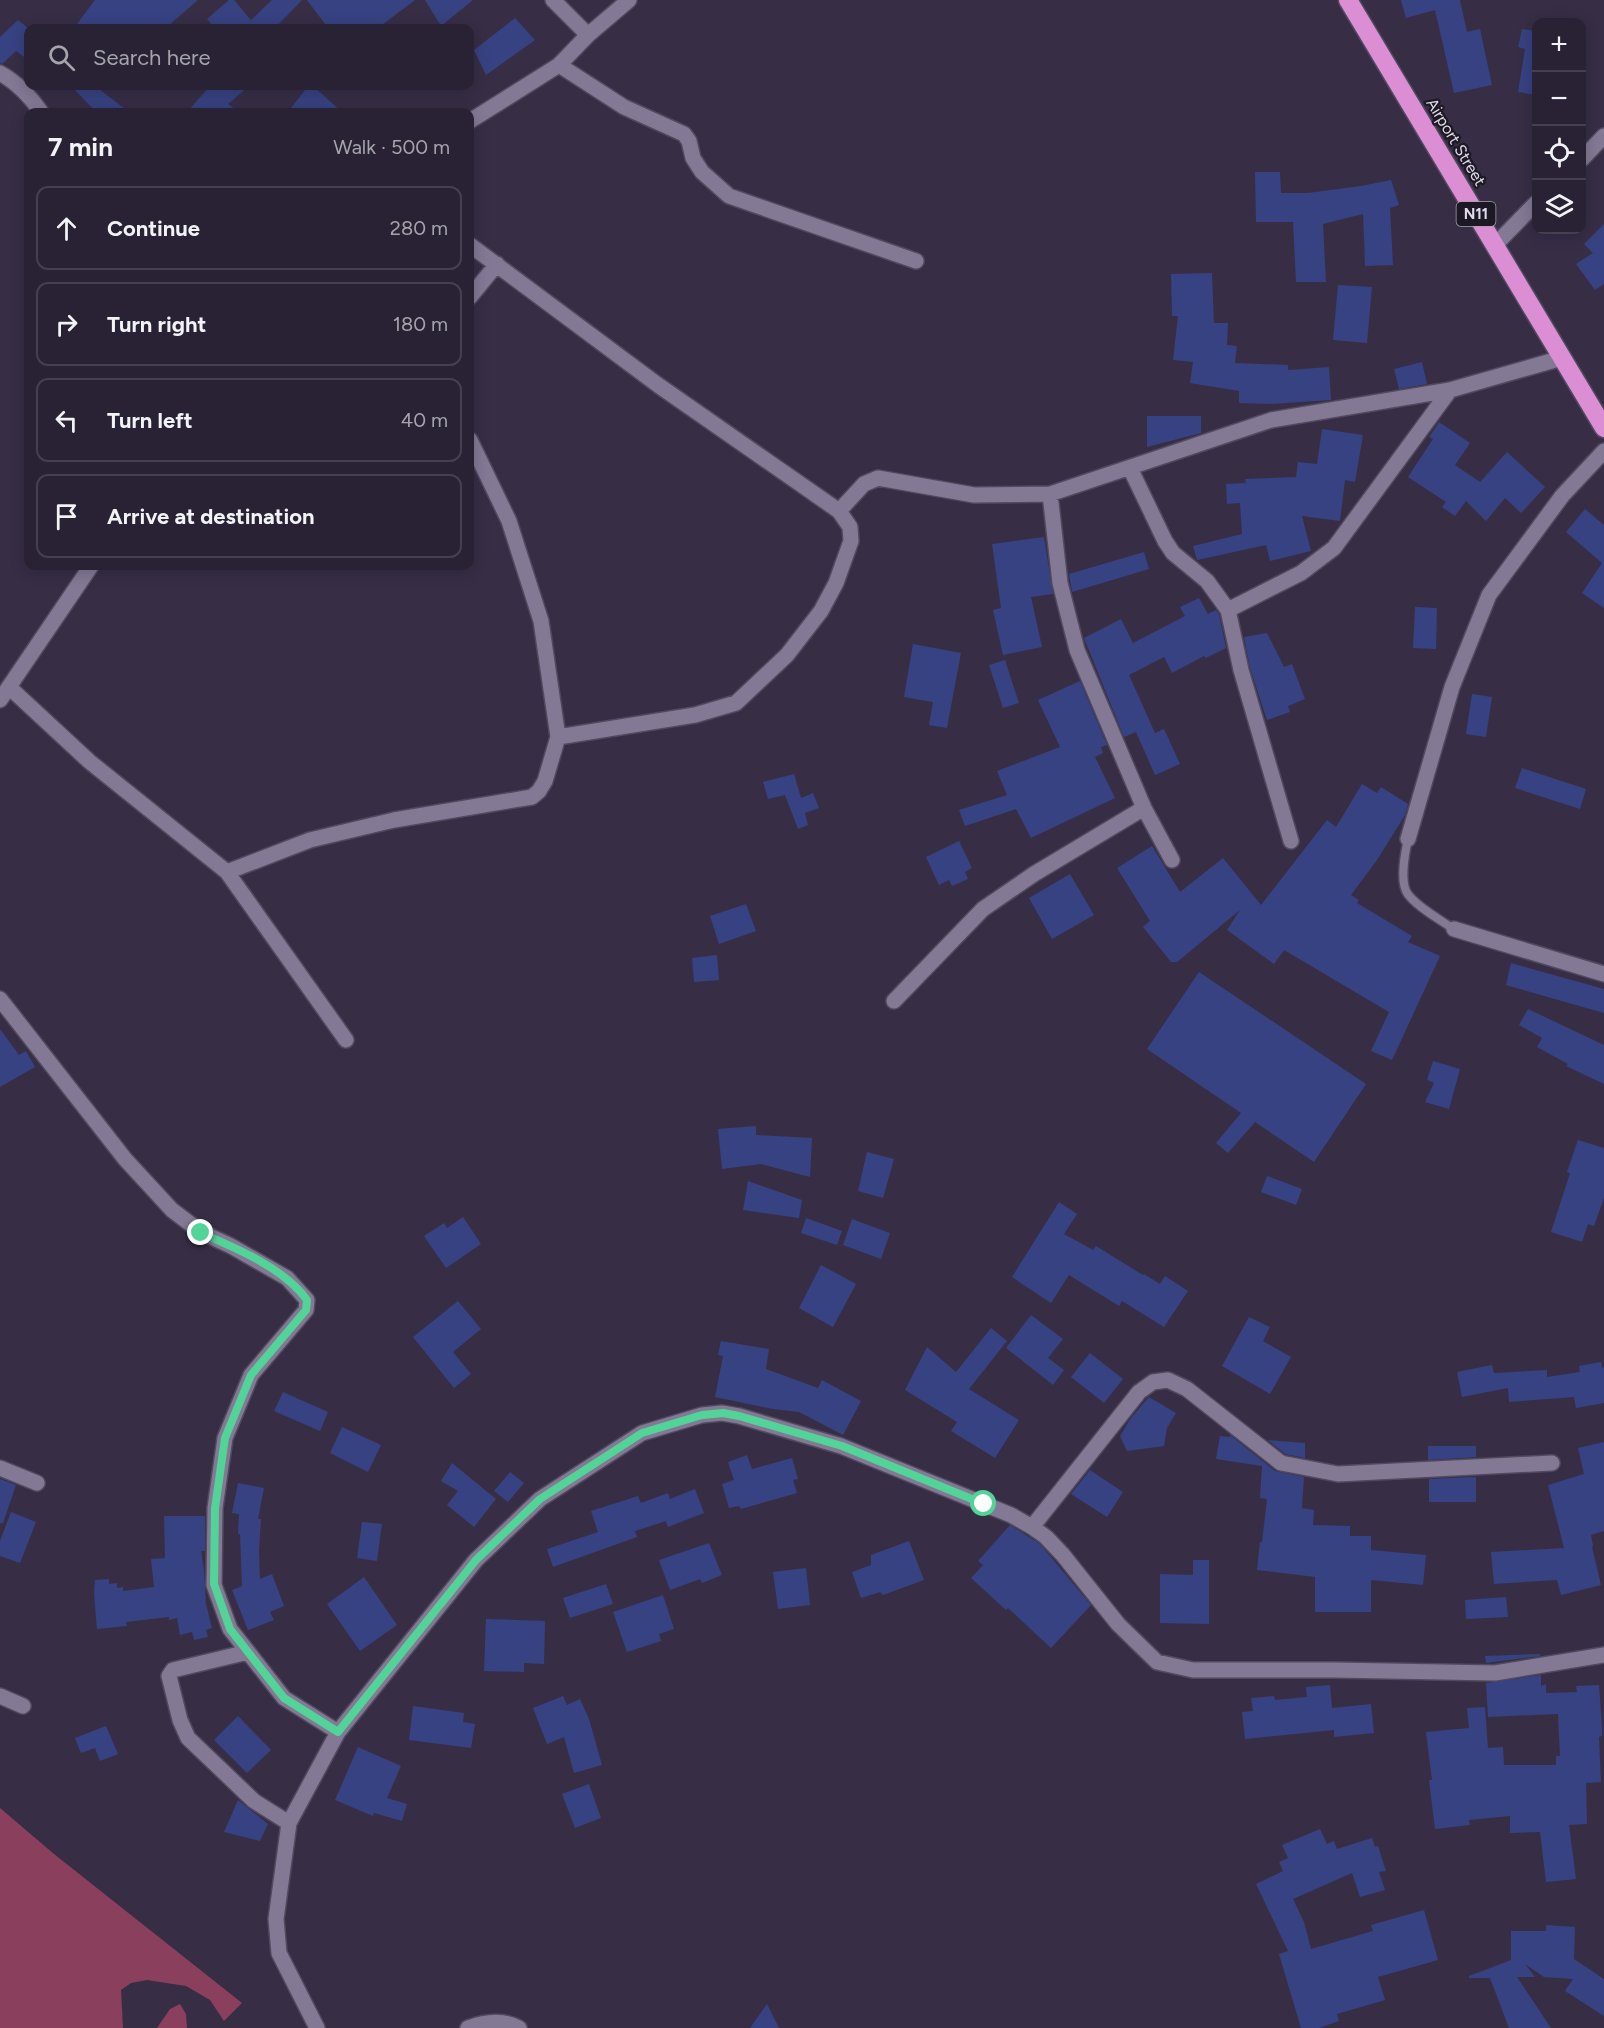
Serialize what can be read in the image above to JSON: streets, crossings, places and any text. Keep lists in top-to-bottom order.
{
  "streets": {
    "highway": ["Airport Street", "N11"]
  },
  "page": {
    "map_buttons": ["+", "−"],
    "search": "Search here",
    "heading": ["7 min", "Walk · 500 m"],
    "list": [
      ["Continue", "280 m"],
      ["Turn right", "180 m"],
      ["Turn left", "40 m"],
      "Arrive at destination"
    ]
  }
}
